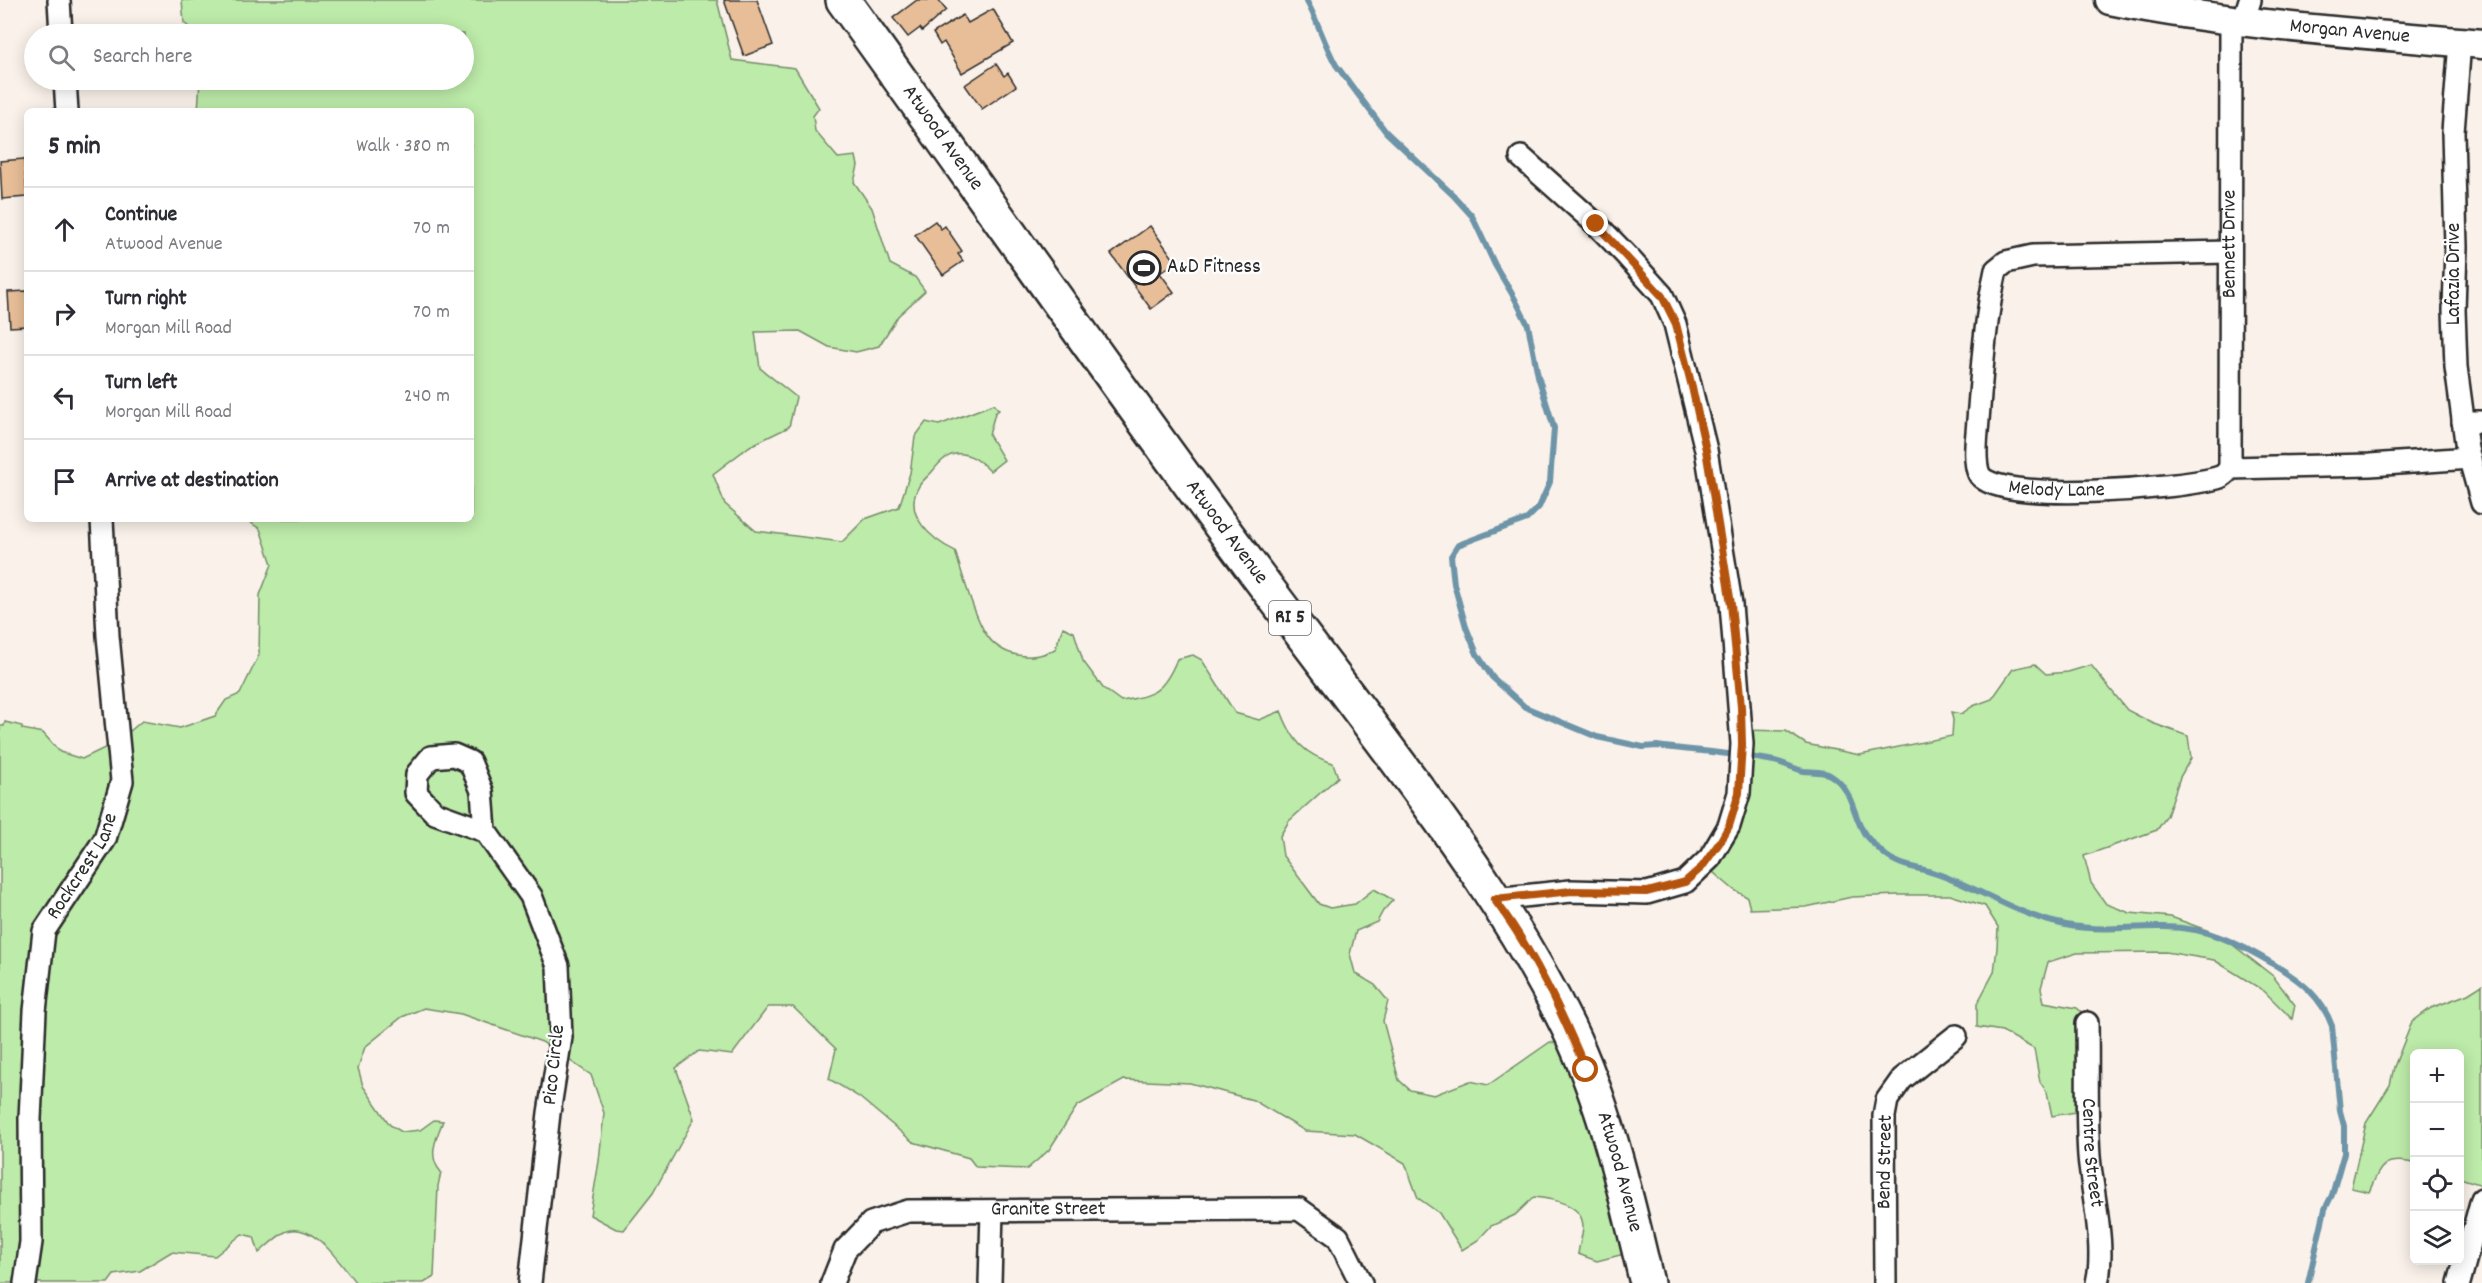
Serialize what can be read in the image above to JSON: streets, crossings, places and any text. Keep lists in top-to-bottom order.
{
  "streets": {
    "main road": ["Atwood Avenue", "RI 5"],
    "street": [
      "Morgan Avenue",
      "Bennett Drive",
      "Lafazia Drive",
      "Melody Lane",
      "Rockcrest Lane",
      "Pico Circle",
      "Centre Street",
      "Bend Street",
      "Granite Street"
    ]
  },
  "crossings": [
    ["Morgan Avenue", "Bennett Drive"],
    ["Morgan Avenue", "Lafazia Drive"],
    ["Bennett Drive", "Melody Lane"],
    ["Lafazia Drive", "Melody Lane"]
  ],
  "places": {
    "sports": ["A&D Fitness"]
  },
  "page": {
    "search": "Search here",
    "heading": ["5 min", "Walk · 380 m"],
    "list": [
      ["Continue", "Atwood Avenue", "70 m"],
      ["Turn right", "Morgan Mill Road", "70 m"],
      ["Turn left", "Morgan Mill Road", "240 m"],
      "Arrive at destination"
    ],
    "map_buttons": ["+", "−"]
  }
}
